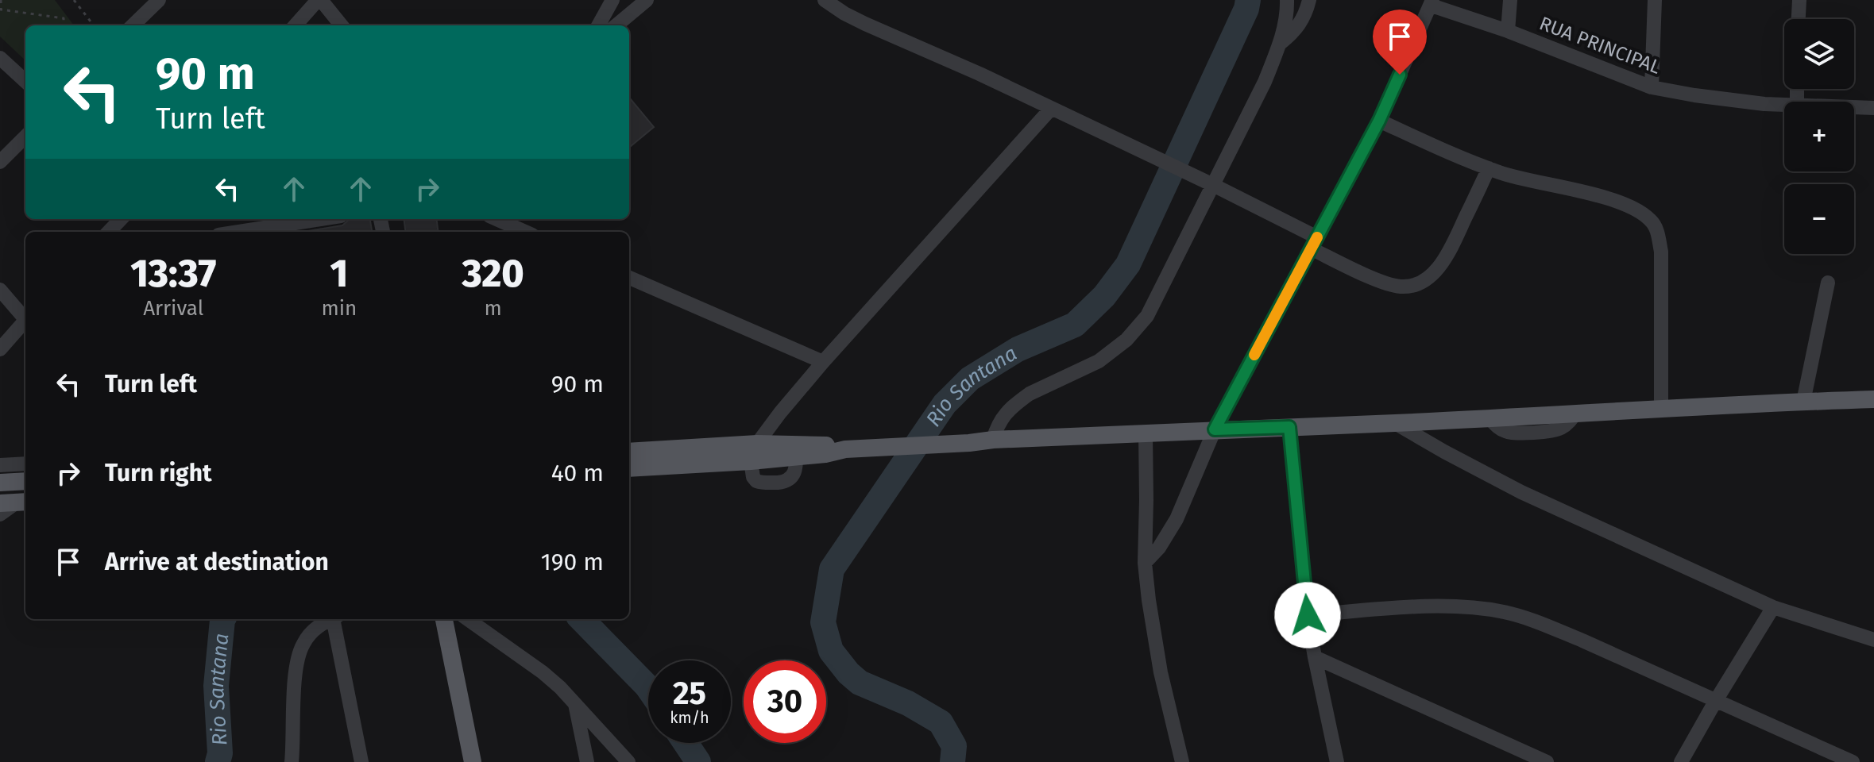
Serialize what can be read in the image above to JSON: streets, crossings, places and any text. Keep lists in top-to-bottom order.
{
  "streets": {
    "street": ["RUA PRINCIPAL"]
  },
  "water": ["Rio Santana"],
  "page": {
    "map_buttons": ["+", "−"],
    "turn": ["90 m", "Turn left"],
    "eta": [
      "13:37",
      "Arrival",
      "1",
      "min",
      "320",
      "m"
    ],
    "list": [
      {
        "name": "Turn left",
        "value": "90 m"
      },
      {
        "name": "Turn right",
        "value": "40 m"
      },
      {
        "name": "Arrive at destination",
        "value": "190 m"
      }
    ],
    "speed": "25 km/h",
    "limit": "30"
  }
}
